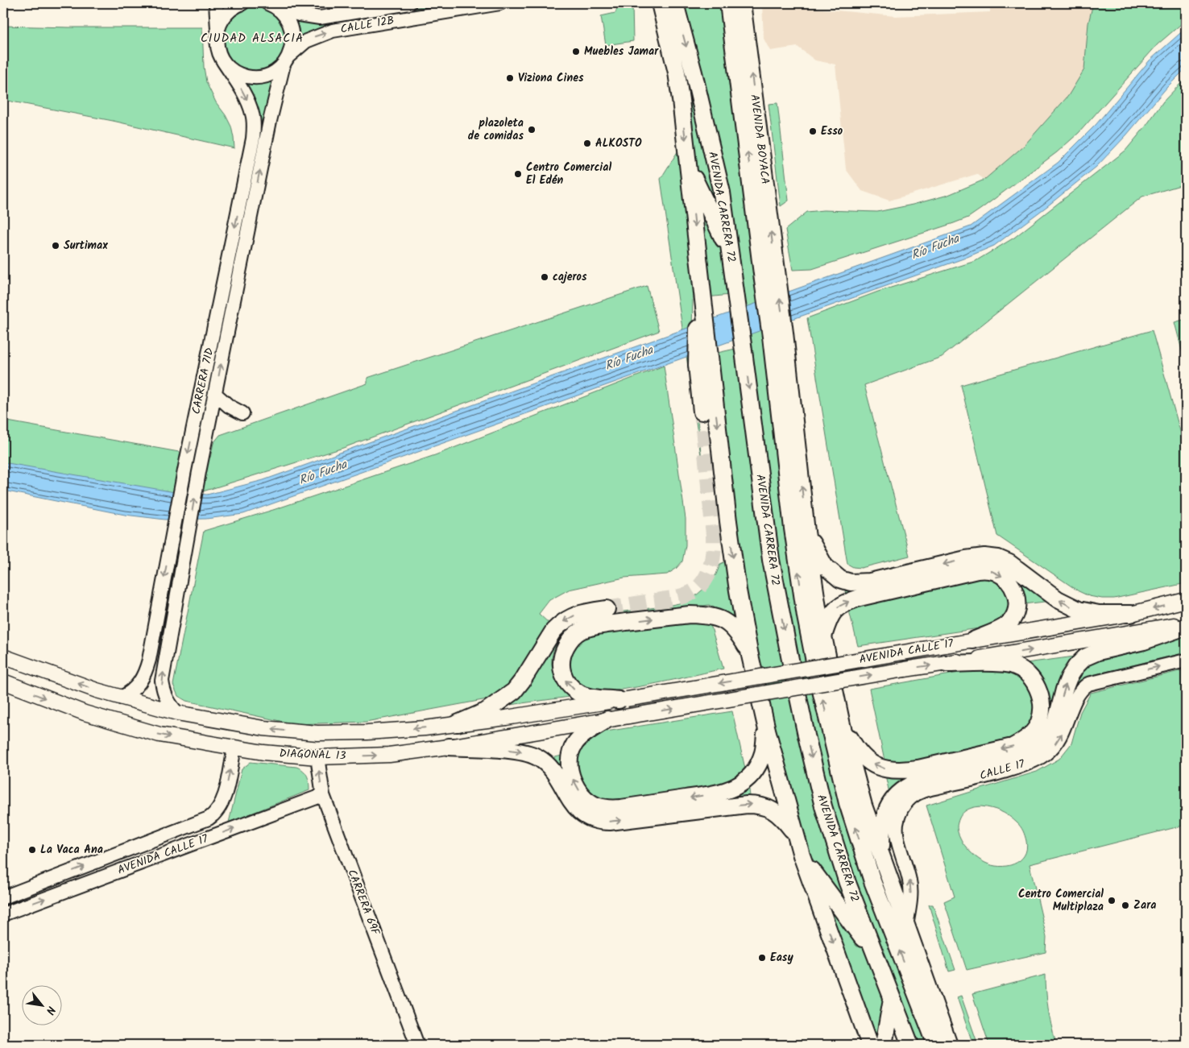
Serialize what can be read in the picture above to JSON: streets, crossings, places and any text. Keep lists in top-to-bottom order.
{
  "streets": {
    "highway": ["AVENIDA BOYACA", "AVENIDA CARRERA 72"],
    "main road": ["AVENIDA CALLE 17", "DIAGONAL 13"],
    "street": [
      "CALLE 12B",
      "CARRERA 71D",
      "CALLE 17",
      "CARRERA 69F"
    ]
  },
  "crossings": [
    ["CALLE 12B", "CARRERA 71D"],
    ["AVENIDA BOYACA", "AVENIDA CARRERA 72"],
    ["AVENIDA CARRERA 72", "CALLE 17"],
    ["CARRERA 71D", "DIAGONAL 13"],
    ["AVENIDA CALLE 17", "DIAGONAL 13"],
    ["AVENIDA CALLE 17", "CARRERA 69F"],
    ["DIAGONAL 13", "CARRERA 69F"]
  ],
  "one_way": ["CALLE 17"],
  "districts": ["CIUDAD ALSACIA"],
  "water": ["Río Fucha"],
  "places": [
    "Muebles Jamar",
    "Viziona Cines",
    "plazoleta de comidas",
    "Esso",
    "ALKOSTO",
    "Centro Comercial El Edén",
    "Surtimax",
    "cajeros",
    "La Vaca Ana",
    "Centro Comercial Multiplaza",
    "Zara",
    "Easy"
  ],
  "north": "bottom right"
}
